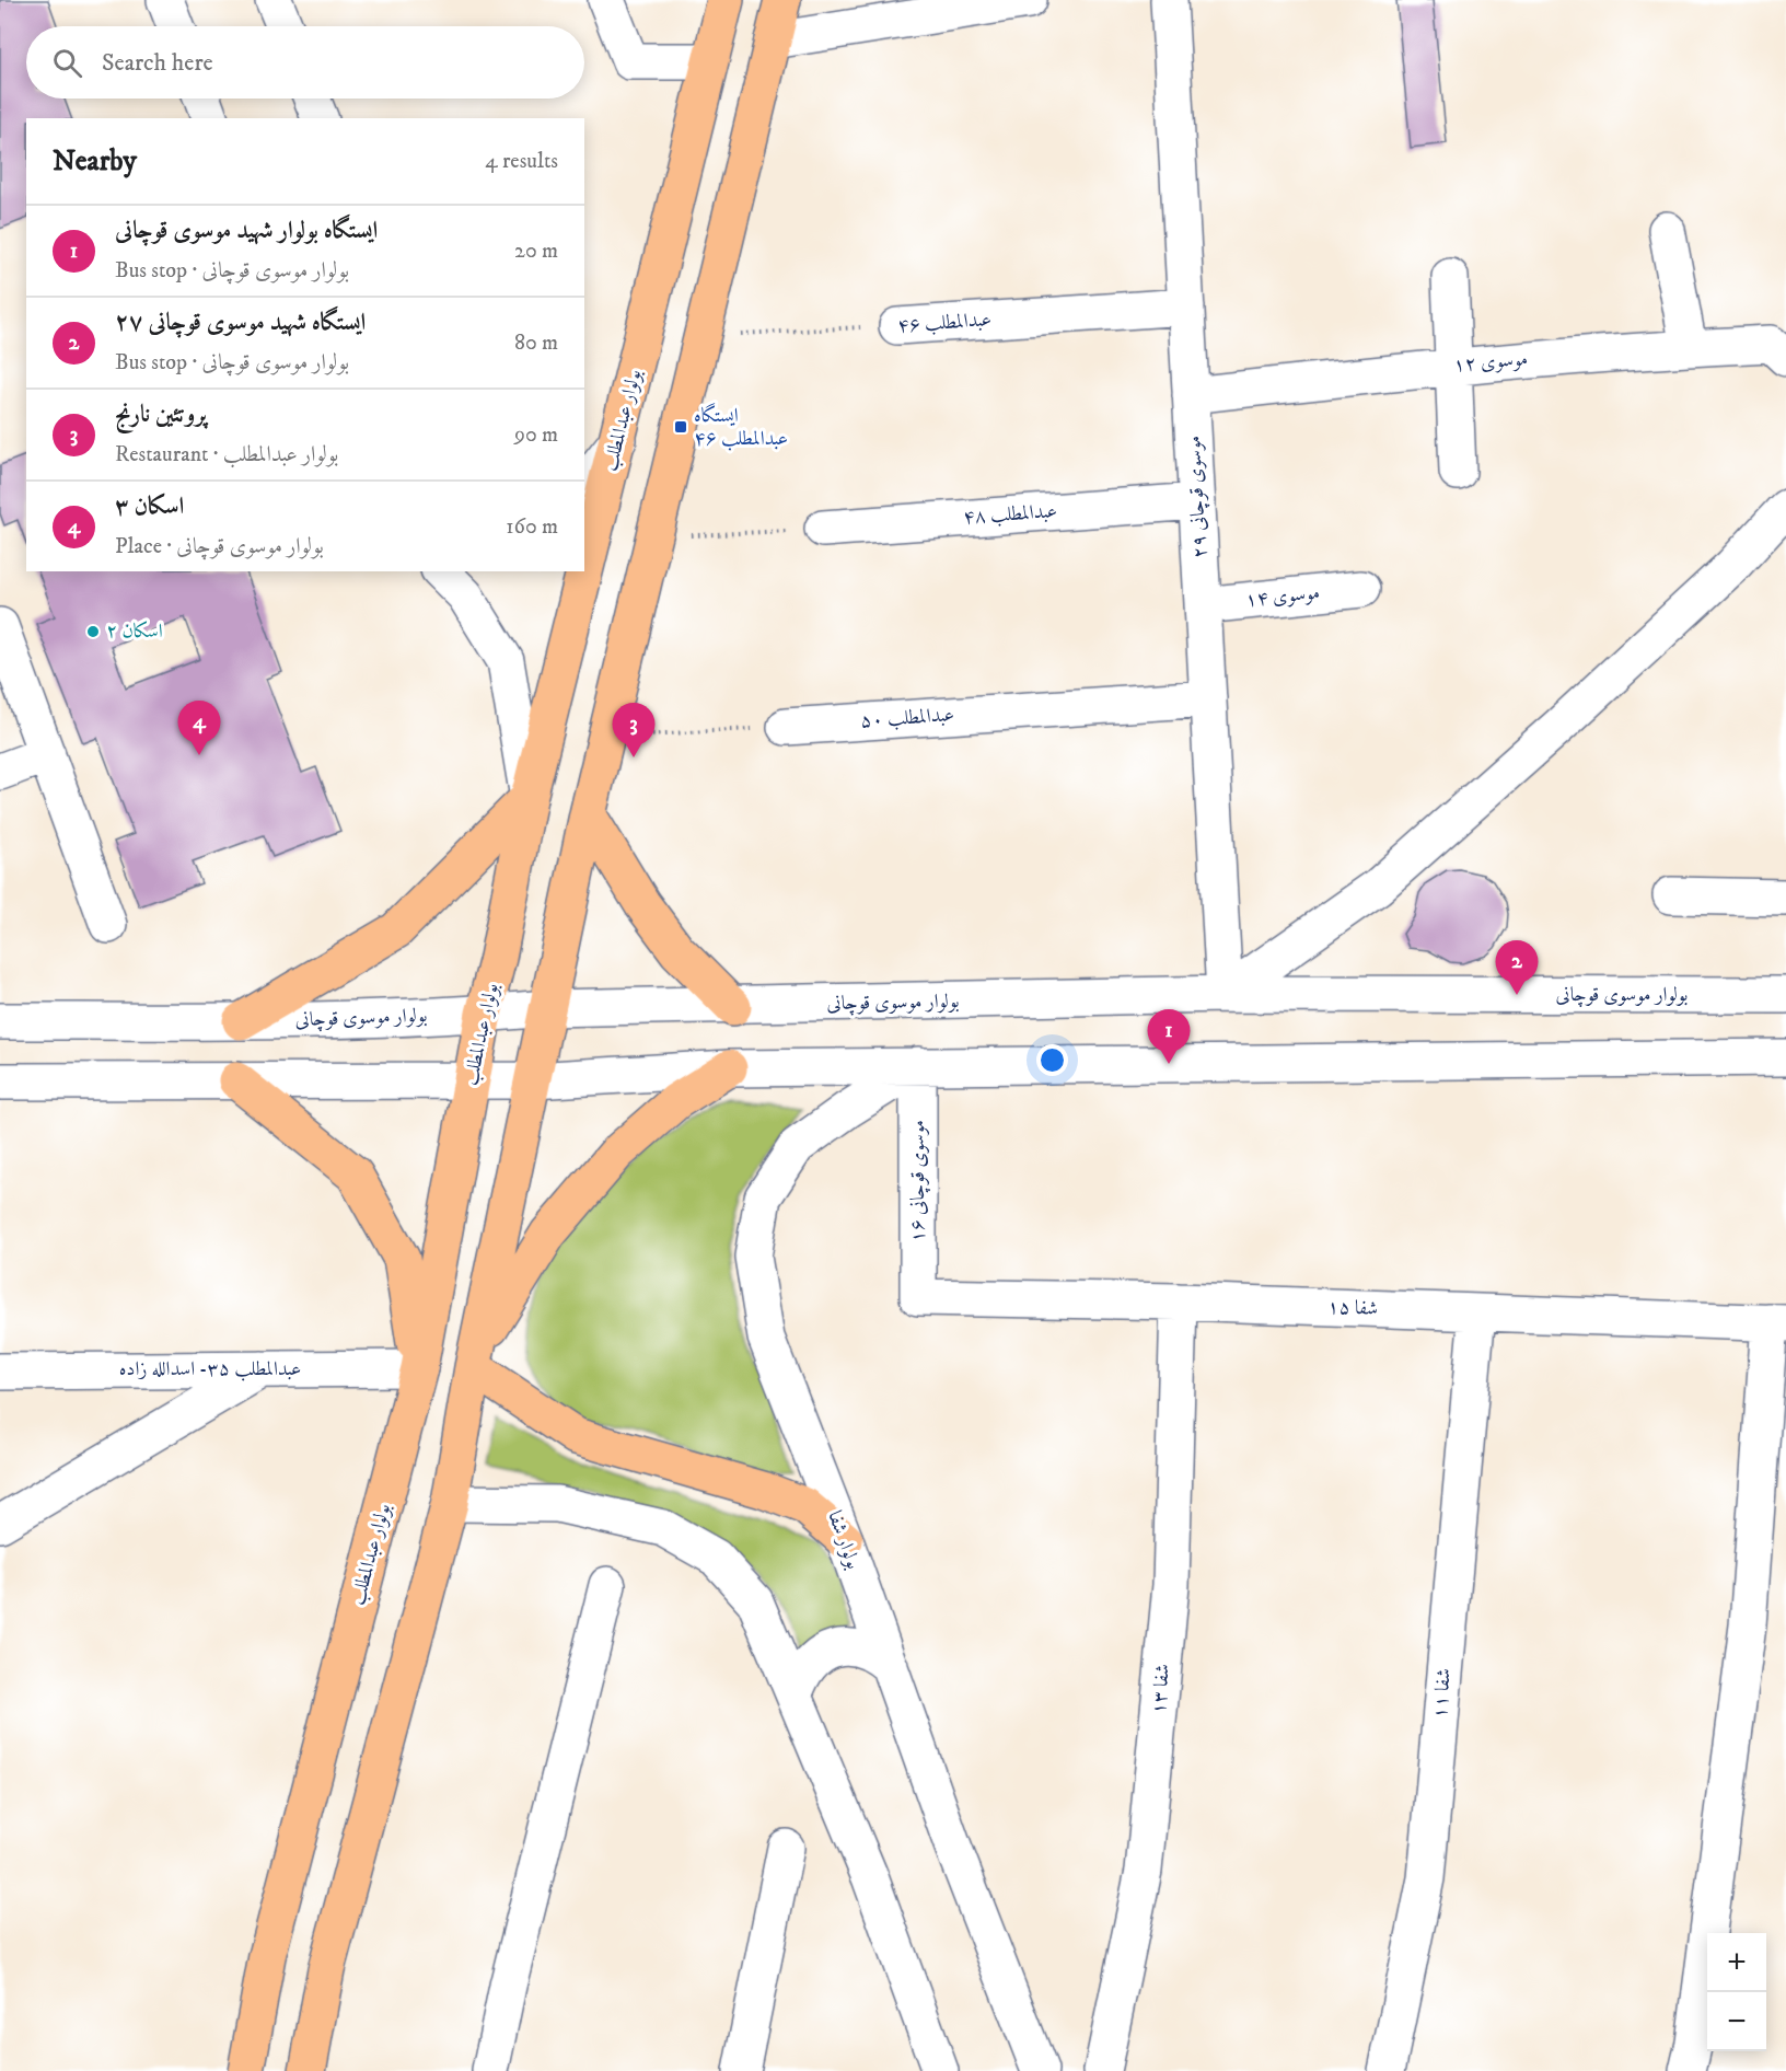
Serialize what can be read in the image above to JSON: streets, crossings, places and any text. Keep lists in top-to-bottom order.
{
  "streets": {
    "main road": ["بولوار عبدالمطلب"],
    "street": [
      "عبدالمطلب ۴۶",
      "موسوی ۱۲",
      "موسوی قوچانی ۲۹",
      "عبدالمطلب ۴۸",
      "موسوی ۱۴",
      "عبدالمطلب ۵۰",
      "بولوار موسوی قوچانی",
      "موسوی قوچانی ۱۶",
      "شفا ۱۵",
      "عبدالمطلب ۳۵- اسدالله زاده",
      "بولوار شفا",
      "شفا ۱۳",
      "شفا ۱۱"
    ]
  },
  "crossings": [
    ["عبدالمطلب ۴۶", "موسوی قوچانی ۲۹"],
    ["موسوی ۱۲", "موسوی قوچانی ۲۹"],
    ["بولوار عبدالمطلب", "بولوار موسوی قوچانی"],
    ["بولوار عبدالمطلب", "عبدالمطلب ۳۵- اسدالله زاده"],
    ["موسوی قوچانی ۲۹", "عبدالمطلب ۴۸"],
    ["موسوی قوچانی ۲۹", "موسوی ۱۴"],
    ["موسوی قوچانی ۲۹", "عبدالمطلب ۵۰"],
    ["موسوی قوچانی ۲۹", "بولوار موسوی قوچانی"],
    ["موسوی قوچانی ۱۶", "شفا ۱۵"],
    ["موسوی قوچانی ۱۶", "بولوار شفا"],
    ["شفا ۱۵", "شفا ۱۳"],
    ["شفا ۱۵", "شفا ۱۱"]
  ],
  "places": {
    "transit": ["ایستگاه عبدالمطلب ۴۶"],
    "other": ["اسکان ۲"]
  },
  "page": {
    "search": "Search here",
    "heading": ["Nearby", "4 results"],
    "list": [
      {
        "mark": "1",
        "name": "ایستگاه بولوار شهید موسوی قوچانی",
        "note": "Bus stop · بولوار موسوی قوچانی",
        "value": "20 m"
      },
      {
        "mark": "2",
        "name": "ایستگاه شهید موسوی قوچانی ۲۷",
        "note": "Bus stop · بولوار موسوی قوچانی",
        "value": "80 m"
      },
      {
        "mark": "3",
        "name": "پروتئین نارنج",
        "note": "Restaurant · بولوار عبدالمطلب",
        "value": "90 m"
      },
      {
        "mark": "4",
        "name": "اسکان ۳",
        "note": "Place · بولوار موسوی قوچانی",
        "value": "160 m"
      }
    ],
    "pins": [
      "4",
      "3",
      "2",
      "1"
    ],
    "map_buttons": ["+", "−"]
  }
}
